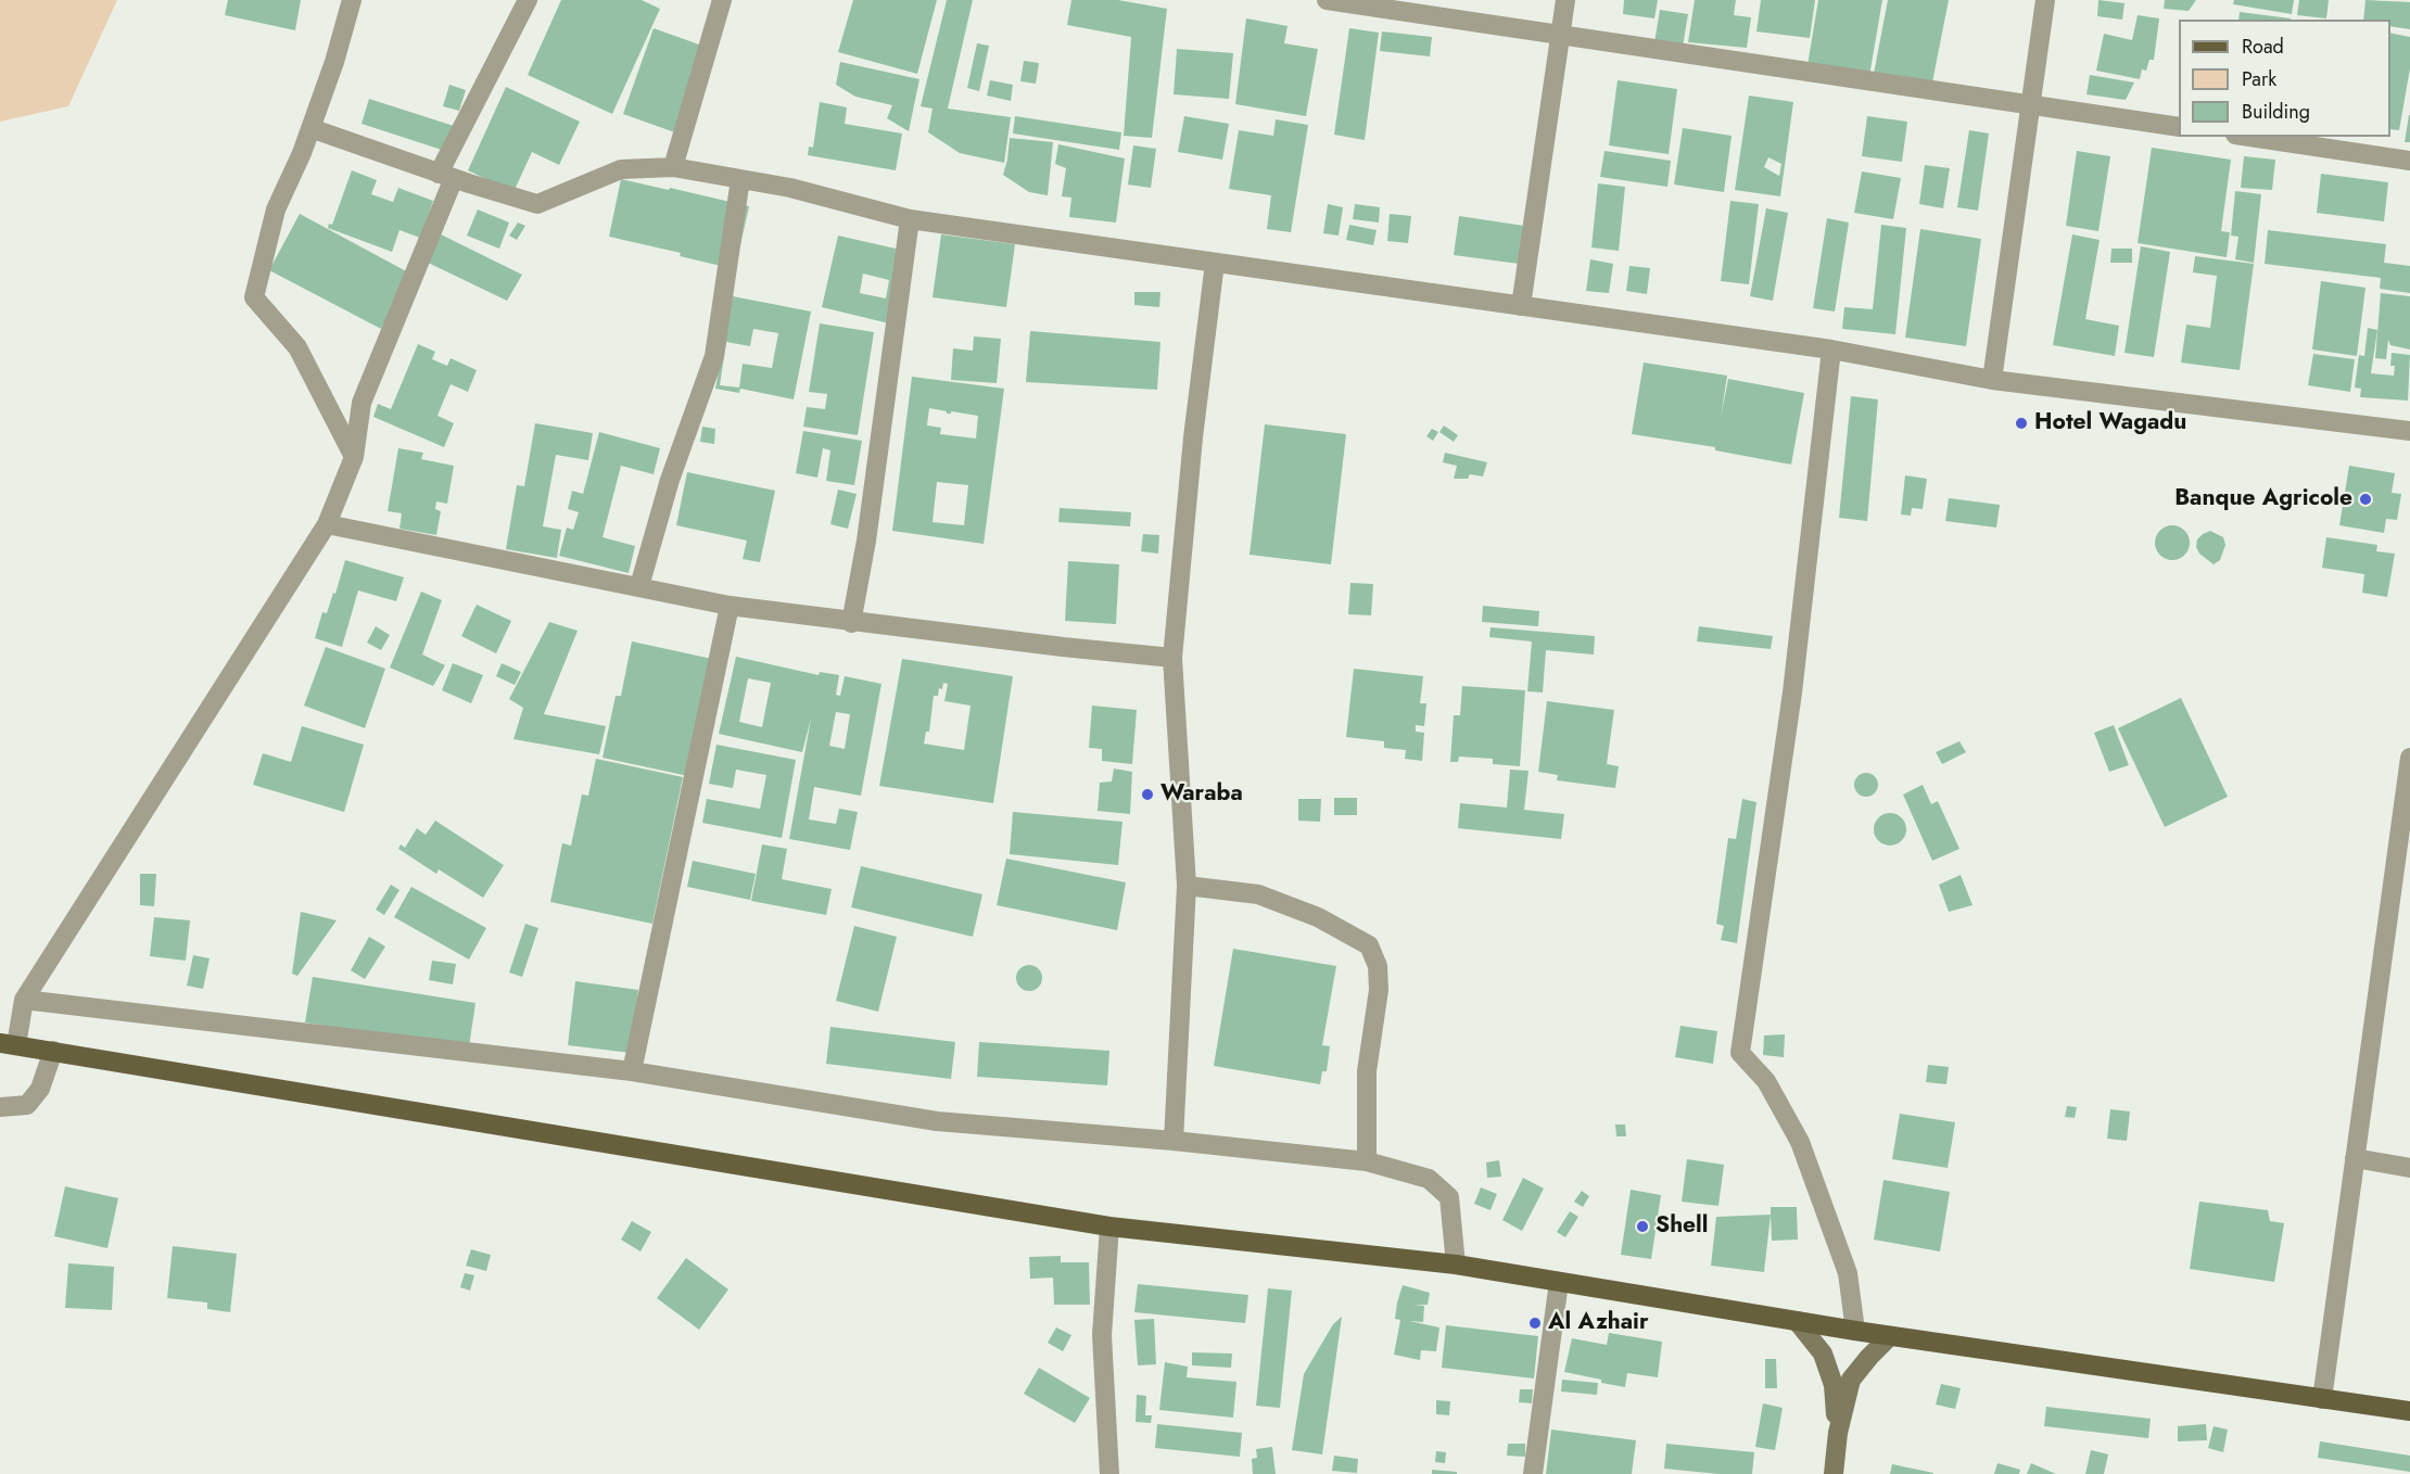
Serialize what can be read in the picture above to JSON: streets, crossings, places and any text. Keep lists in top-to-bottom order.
{
  "places": [
    "Hotel Wagadu",
    "Banque Agricole",
    "Waraba",
    "Shell",
    "Al Azhair"
  ],
  "legend": ["Road", "Park", "Building"]
}
